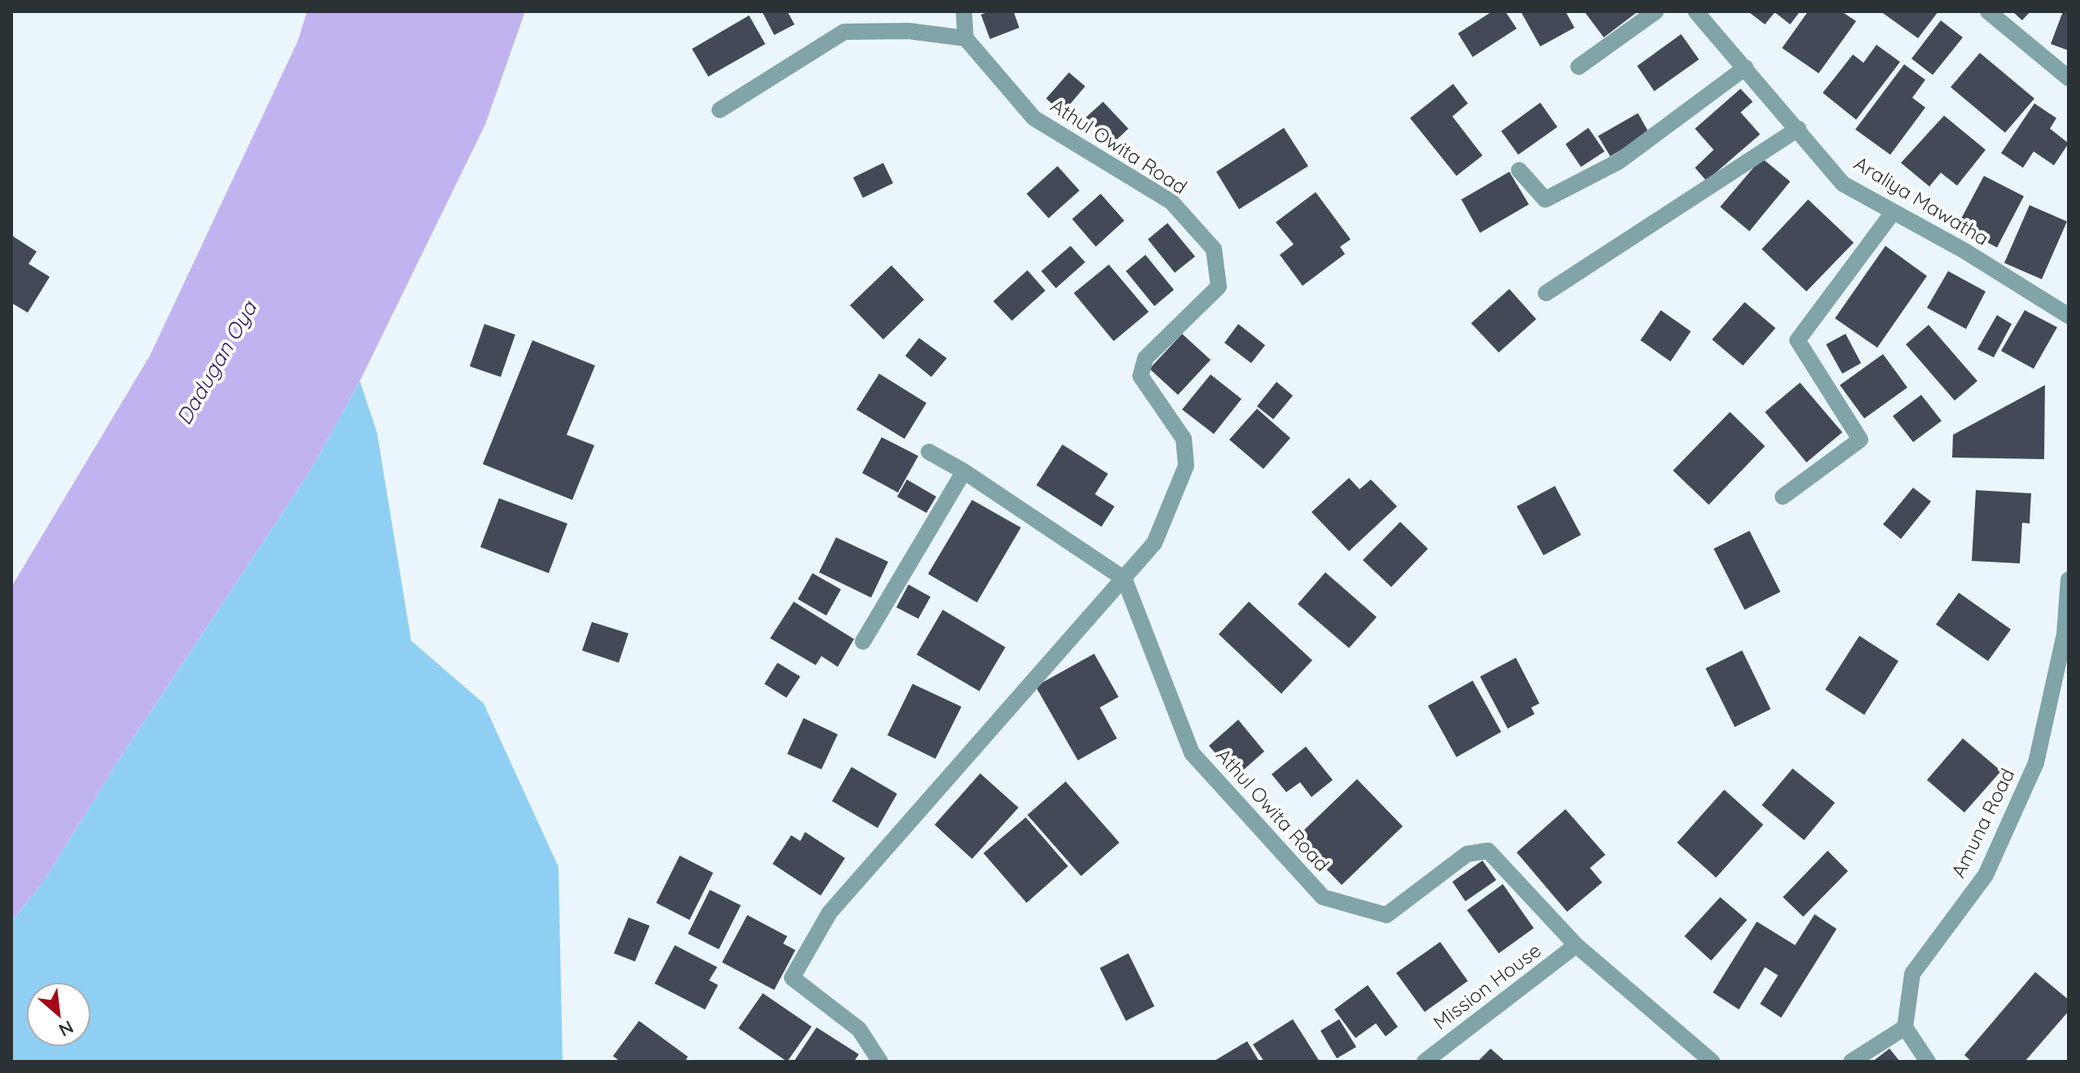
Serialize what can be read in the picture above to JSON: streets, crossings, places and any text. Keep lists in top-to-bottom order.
{
  "streets": {
    "street": [
      "Athul Owita Road",
      "Araliya Mawatha",
      "Amuna Road",
      "Mission House"
    ]
  },
  "crossings": [
    ["Athul Owita Road", "Mission House"]
  ],
  "water": ["Dadugan Oya"],
  "north": "bottom right"
}
